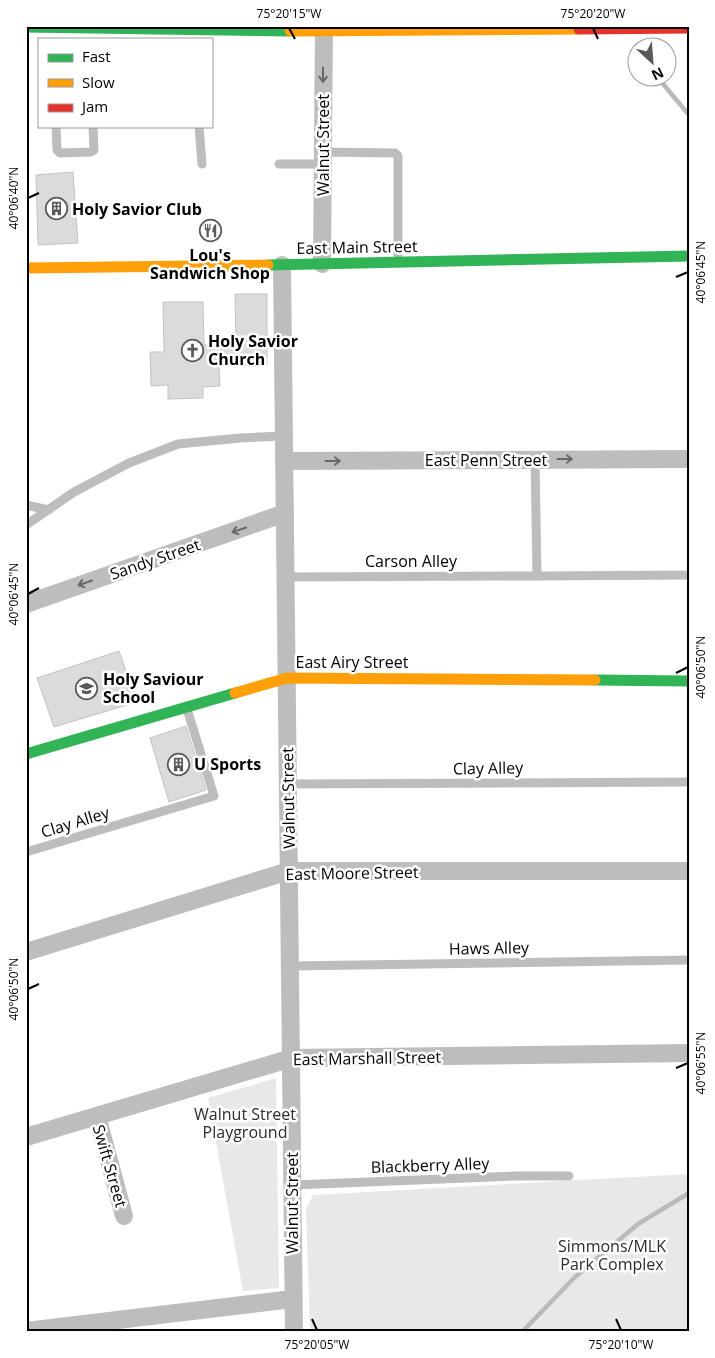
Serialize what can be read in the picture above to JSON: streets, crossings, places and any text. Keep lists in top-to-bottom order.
{
  "streets": {
    "main road": ["East Main Street", "East Airy Street"],
    "street": [
      "Walnut Street",
      "East Penn Street",
      "Sandy Street",
      "East Moore Street",
      "East Marshall Street",
      "Swift Street"
    ],
    "lane": [
      "Carson Alley",
      "Clay Alley",
      "Haws Alley",
      "Blackberry Alley"
    ]
  },
  "crossings": [
    ["Walnut Street", "East Main Street"],
    ["Walnut Street", "East Penn Street"],
    ["Walnut Street", "Sandy Street"],
    ["Walnut Street", "Carson Alley"],
    ["Walnut Street", "East Airy Street"],
    ["Walnut Street", "Clay Alley"],
    ["Walnut Street", "East Moore Street"],
    ["Walnut Street", "Haws Alley"],
    ["Walnut Street", "East Marshall Street"],
    ["Walnut Street", "Blackberry Alley"],
    ["East Airy Street", "Clay Alley"],
    ["East Marshall Street", "Swift Street"]
  ],
  "one_way": ["East Penn Street", "Sandy Street"],
  "parks": ["Walnut Street Playground", "Simmons/MLK Park Complex"],
  "places": {
    "building": ["Holy Savior Club", "U Sports"],
    "restaurant": ["Lou's Sandwich Shop"],
    "church": ["Holy Savior Church"],
    "school or university": ["Holy Saviour School"]
  },
  "legend": ["Fast", "Slow", "Jam"],
  "north": "bottom right",
  "coordinates": [
    "75°20'15\"W",
    "75°20'20\"W",
    "40°06'40\"N",
    "40°06'45\"N",
    "40°06'50\"N",
    "40°06'55\"N",
    "75°20'05\"W",
    "75°20'10\"W"
  ]
}
